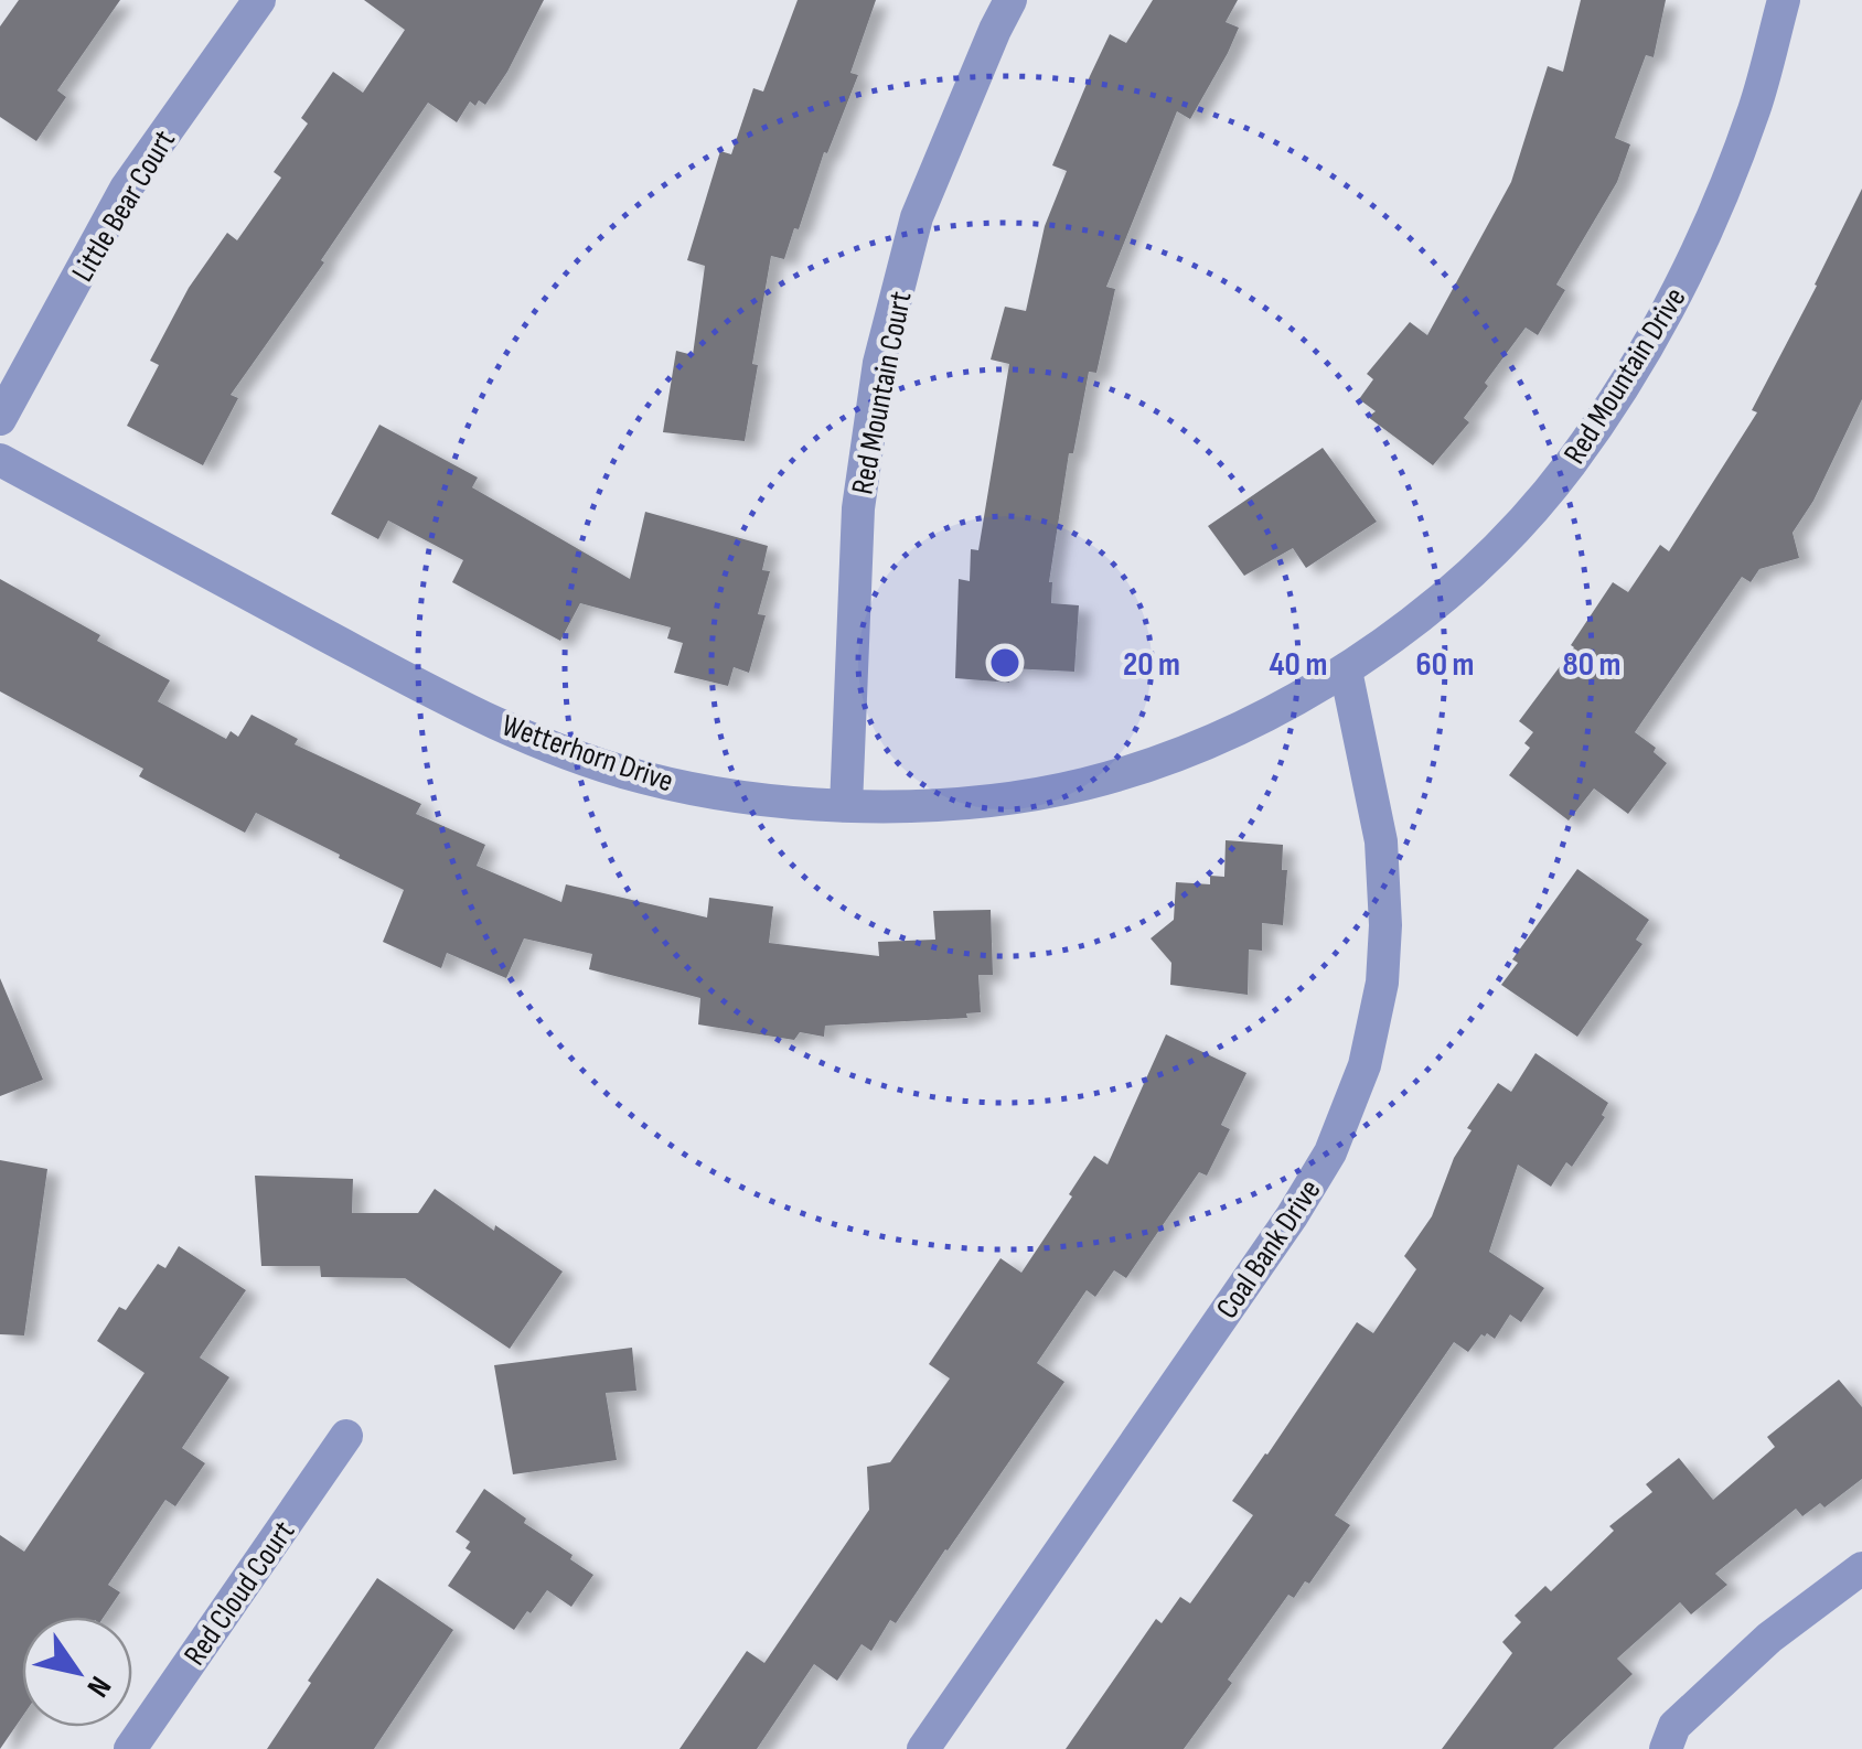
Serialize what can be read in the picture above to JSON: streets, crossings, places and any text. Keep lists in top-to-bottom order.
{
  "streets": {
    "street": [
      "Little Bear Court",
      "Red Mountain Drive",
      "Red Mountain Court",
      "Wetterhorn Drive",
      "Coal Bank Drive",
      "Red Cloud Court"
    ]
  },
  "crossings": [
    ["Red Mountain Drive", "Wetterhorn Drive"],
    ["Red Mountain Drive", "Coal Bank Drive"],
    ["Red Mountain Court", "Wetterhorn Drive"],
    ["Wetterhorn Drive", "Coal Bank Drive"]
  ],
  "north": "bottom right",
  "rings": [
    "20 m",
    "40 m",
    "60 m",
    "80 m"
  ]
}
